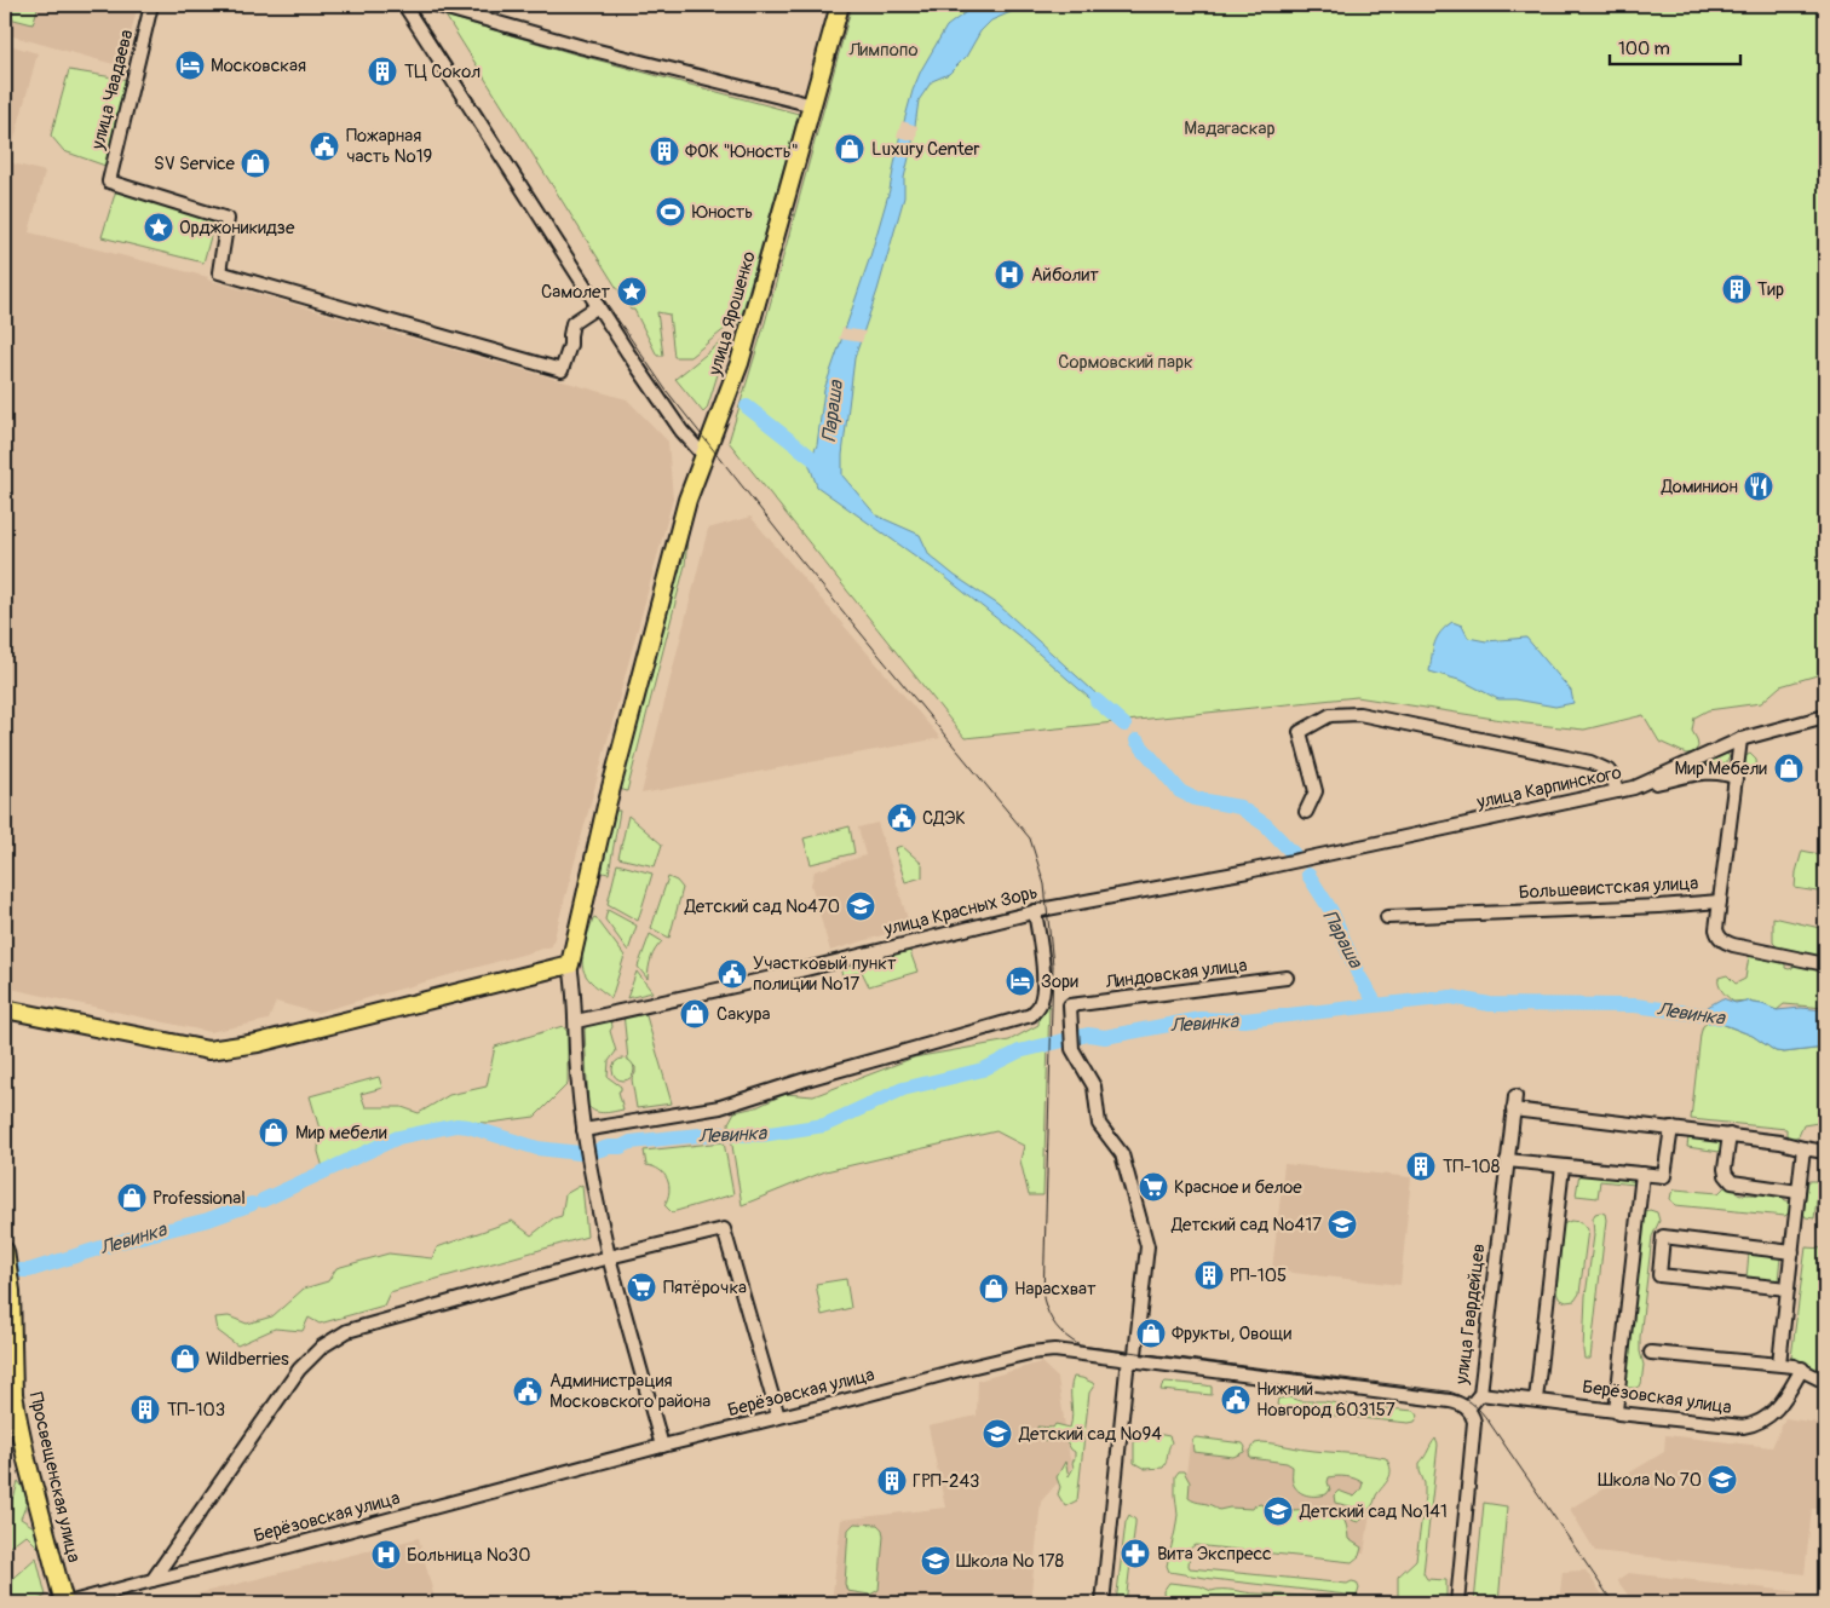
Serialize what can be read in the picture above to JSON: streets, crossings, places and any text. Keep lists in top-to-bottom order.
{
  "streets": {
    "main road": ["улица Ярошенко", "Просвещенская улица"],
    "street": [
      "улица Чаадаева",
      "улица Карпинского",
      "Большевистская улица",
      "улица Красных Зорь",
      "Линдовская улица",
      "улица Гвардейцев",
      "Берёзовская улица"
    ]
  },
  "crossings": [
    ["улица Карпинского", "улица Красных Зорь"],
    ["Линдовская улица", "Берёзовская улица"],
    ["улица Гвардейцев", "Берёзовская улица"],
    ["Берёзовская улица", "Просвещенская улица"]
  ],
  "water": ["Параша", "Левинка"],
  "parks": ["Лимпопо", "Мадагаскар", "Сормовский парк"],
  "places": {
    "hotel": ["Московская", "Зори"],
    "building": [
      "ТЦ Сокол",
      "ФОК \"Юность\"",
      "Тир",
      "ТП-108",
      "РП-105",
      "ТП-103",
      "ГРП-243"
    ],
    "public building": [
      "Пожарная часть №19",
      "СДЭК",
      "Участковый пункт полиции №17",
      "Администрация Московского района",
      "Нижний Новгород 603157"
    ],
    "shop": [
      "Luxury Center",
      "SV Service",
      "Мир Мебели",
      "Сакура",
      "Мир мебели",
      "Professional",
      "Нарасхват",
      "Фрукты, Овощи",
      "Wildberries"
    ],
    "sports": ["Юность"],
    "place": ["Орджоникидзе", "Самолет"],
    "hospital": ["Айболит", "Больница №30"],
    "restaurant": ["Доминион"],
    "school or university": [
      "Детский сад №470",
      "Детский сад №417",
      "Детский сад №94",
      "Школа № 70",
      "Детский сад №141",
      "Школа № 178"
    ],
    "supermarket": ["Красное и белое", "Пятёрочка"],
    "pharmacy": ["Вита Экспресс"]
  },
  "scale_bar": "100 m"
}
